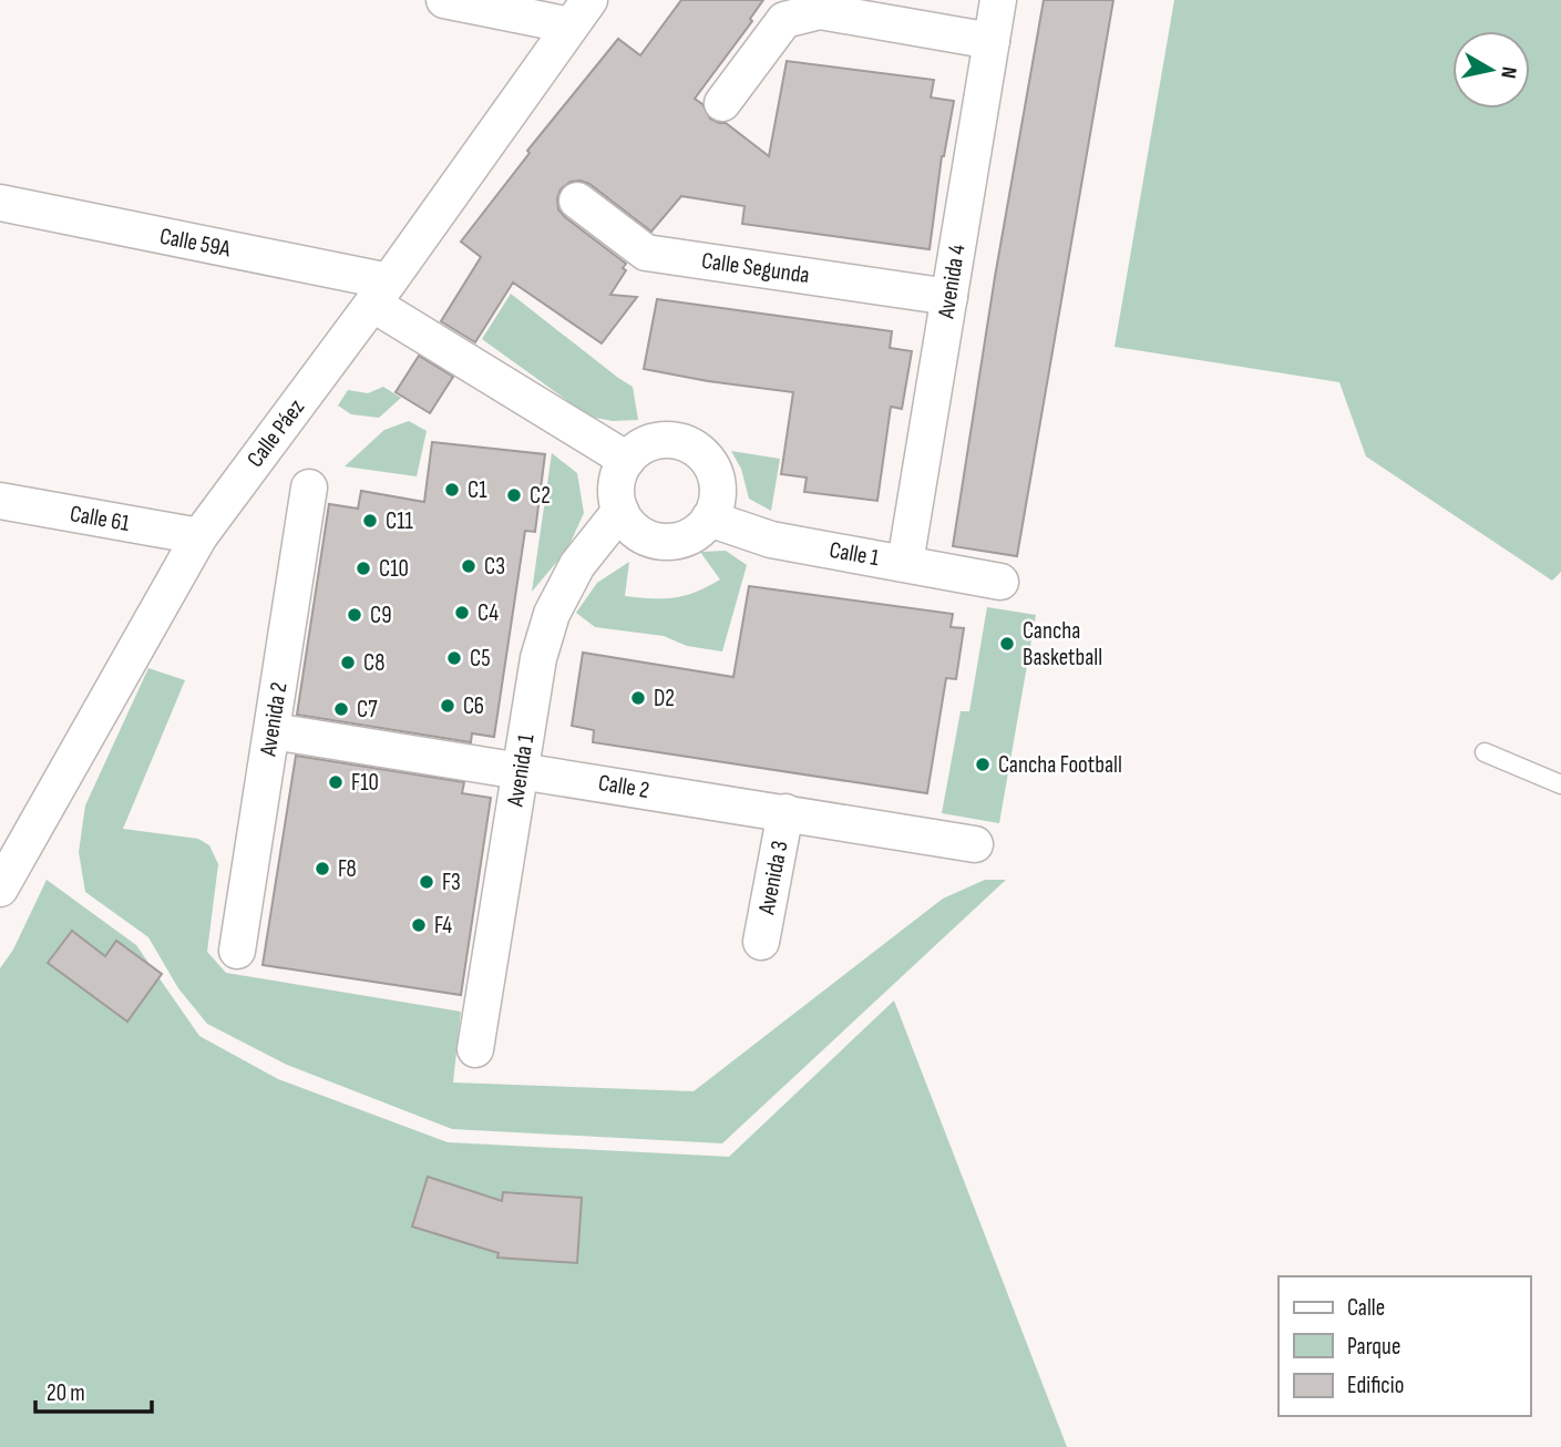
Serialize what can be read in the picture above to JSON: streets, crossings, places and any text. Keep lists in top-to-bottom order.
{
  "streets": {
    "street": [
      "Calle 59A",
      "Calle Segunda",
      "Avenida 4",
      "Calle Páez",
      "Calle 61",
      "Calle 1",
      "Avenida 2",
      "Avenida 1",
      "Calle 2",
      "Avenida 3"
    ]
  },
  "crossings": [
    ["Calle 59A", "Calle Páez"],
    ["Calle Segunda", "Avenida 4"],
    ["Avenida 4", "Calle 1"],
    ["Calle Páez", "Calle 61"],
    ["Calle 1", "Avenida 1"],
    ["Avenida 2", "Calle 2"],
    ["Avenida 1", "Calle 2"],
    ["Calle 2", "Avenida 3"]
  ],
  "places": [
    "C1",
    "C2",
    "C11",
    "C3",
    "C10",
    "C4",
    "C9",
    "Cancha Basketball",
    "C5",
    "C8",
    "D2",
    "C6",
    "C7",
    "Cancha Football",
    "F10",
    "F8",
    "F3",
    "F4"
  ],
  "legend": ["Calle", "Parque", "Edificio"],
  "scale_bar": "20 m",
  "north": "right"
}
